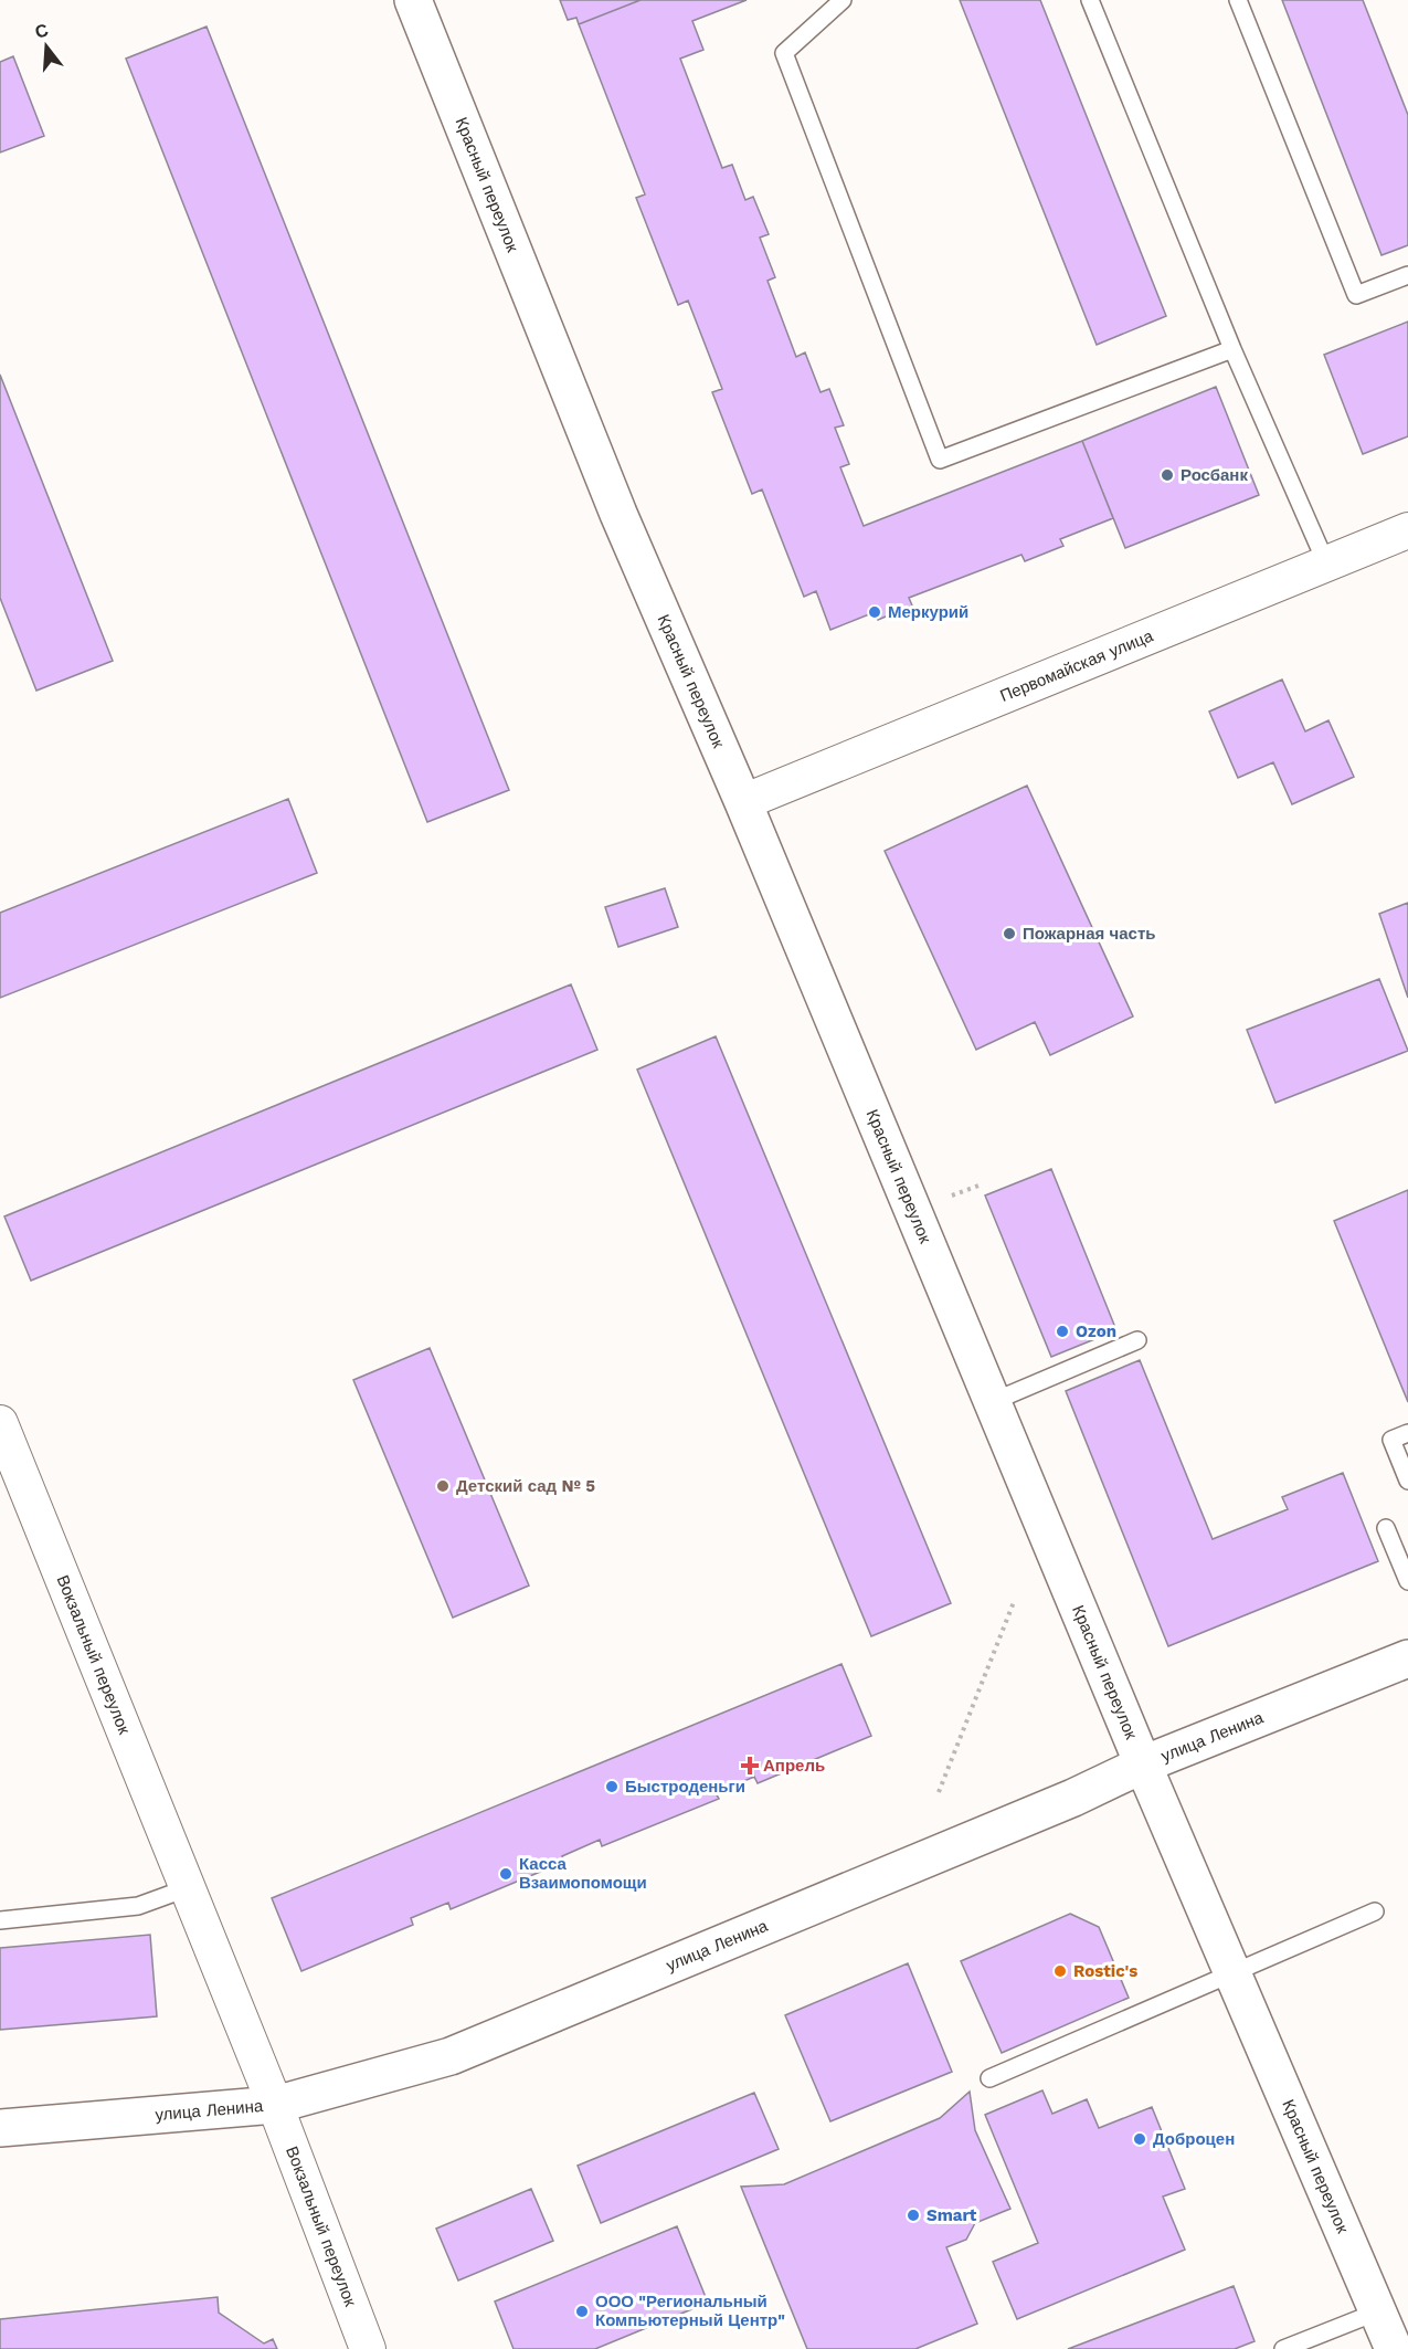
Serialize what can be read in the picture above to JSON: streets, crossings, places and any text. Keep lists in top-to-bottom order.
{
  "streets": {
    "main road": ["Красный переулок", "улица Ленина"],
    "street": ["Первомайская улица", "Вокзальный переулок"]
  },
  "crossings": [
    ["Красный переулок", "Первомайская улица"],
    ["Красный переулок", "улица Ленина"],
    ["Вокзальный переулок", "улица Ленина"]
  ],
  "places": {
    "other": [
      "Росбанк",
      "Меркурий",
      "Пожарная часть",
      "Ozon",
      "Детский сад № 5",
      "Быстроденьги",
      "Касса Взаимопомощи",
      "Rostic's",
      "Доброцен",
      "Smart",
      "ООО \"Региональный Компьютерный Центр\""
    ],
    "health": ["Апрель"]
  },
  "north": "top"
}
